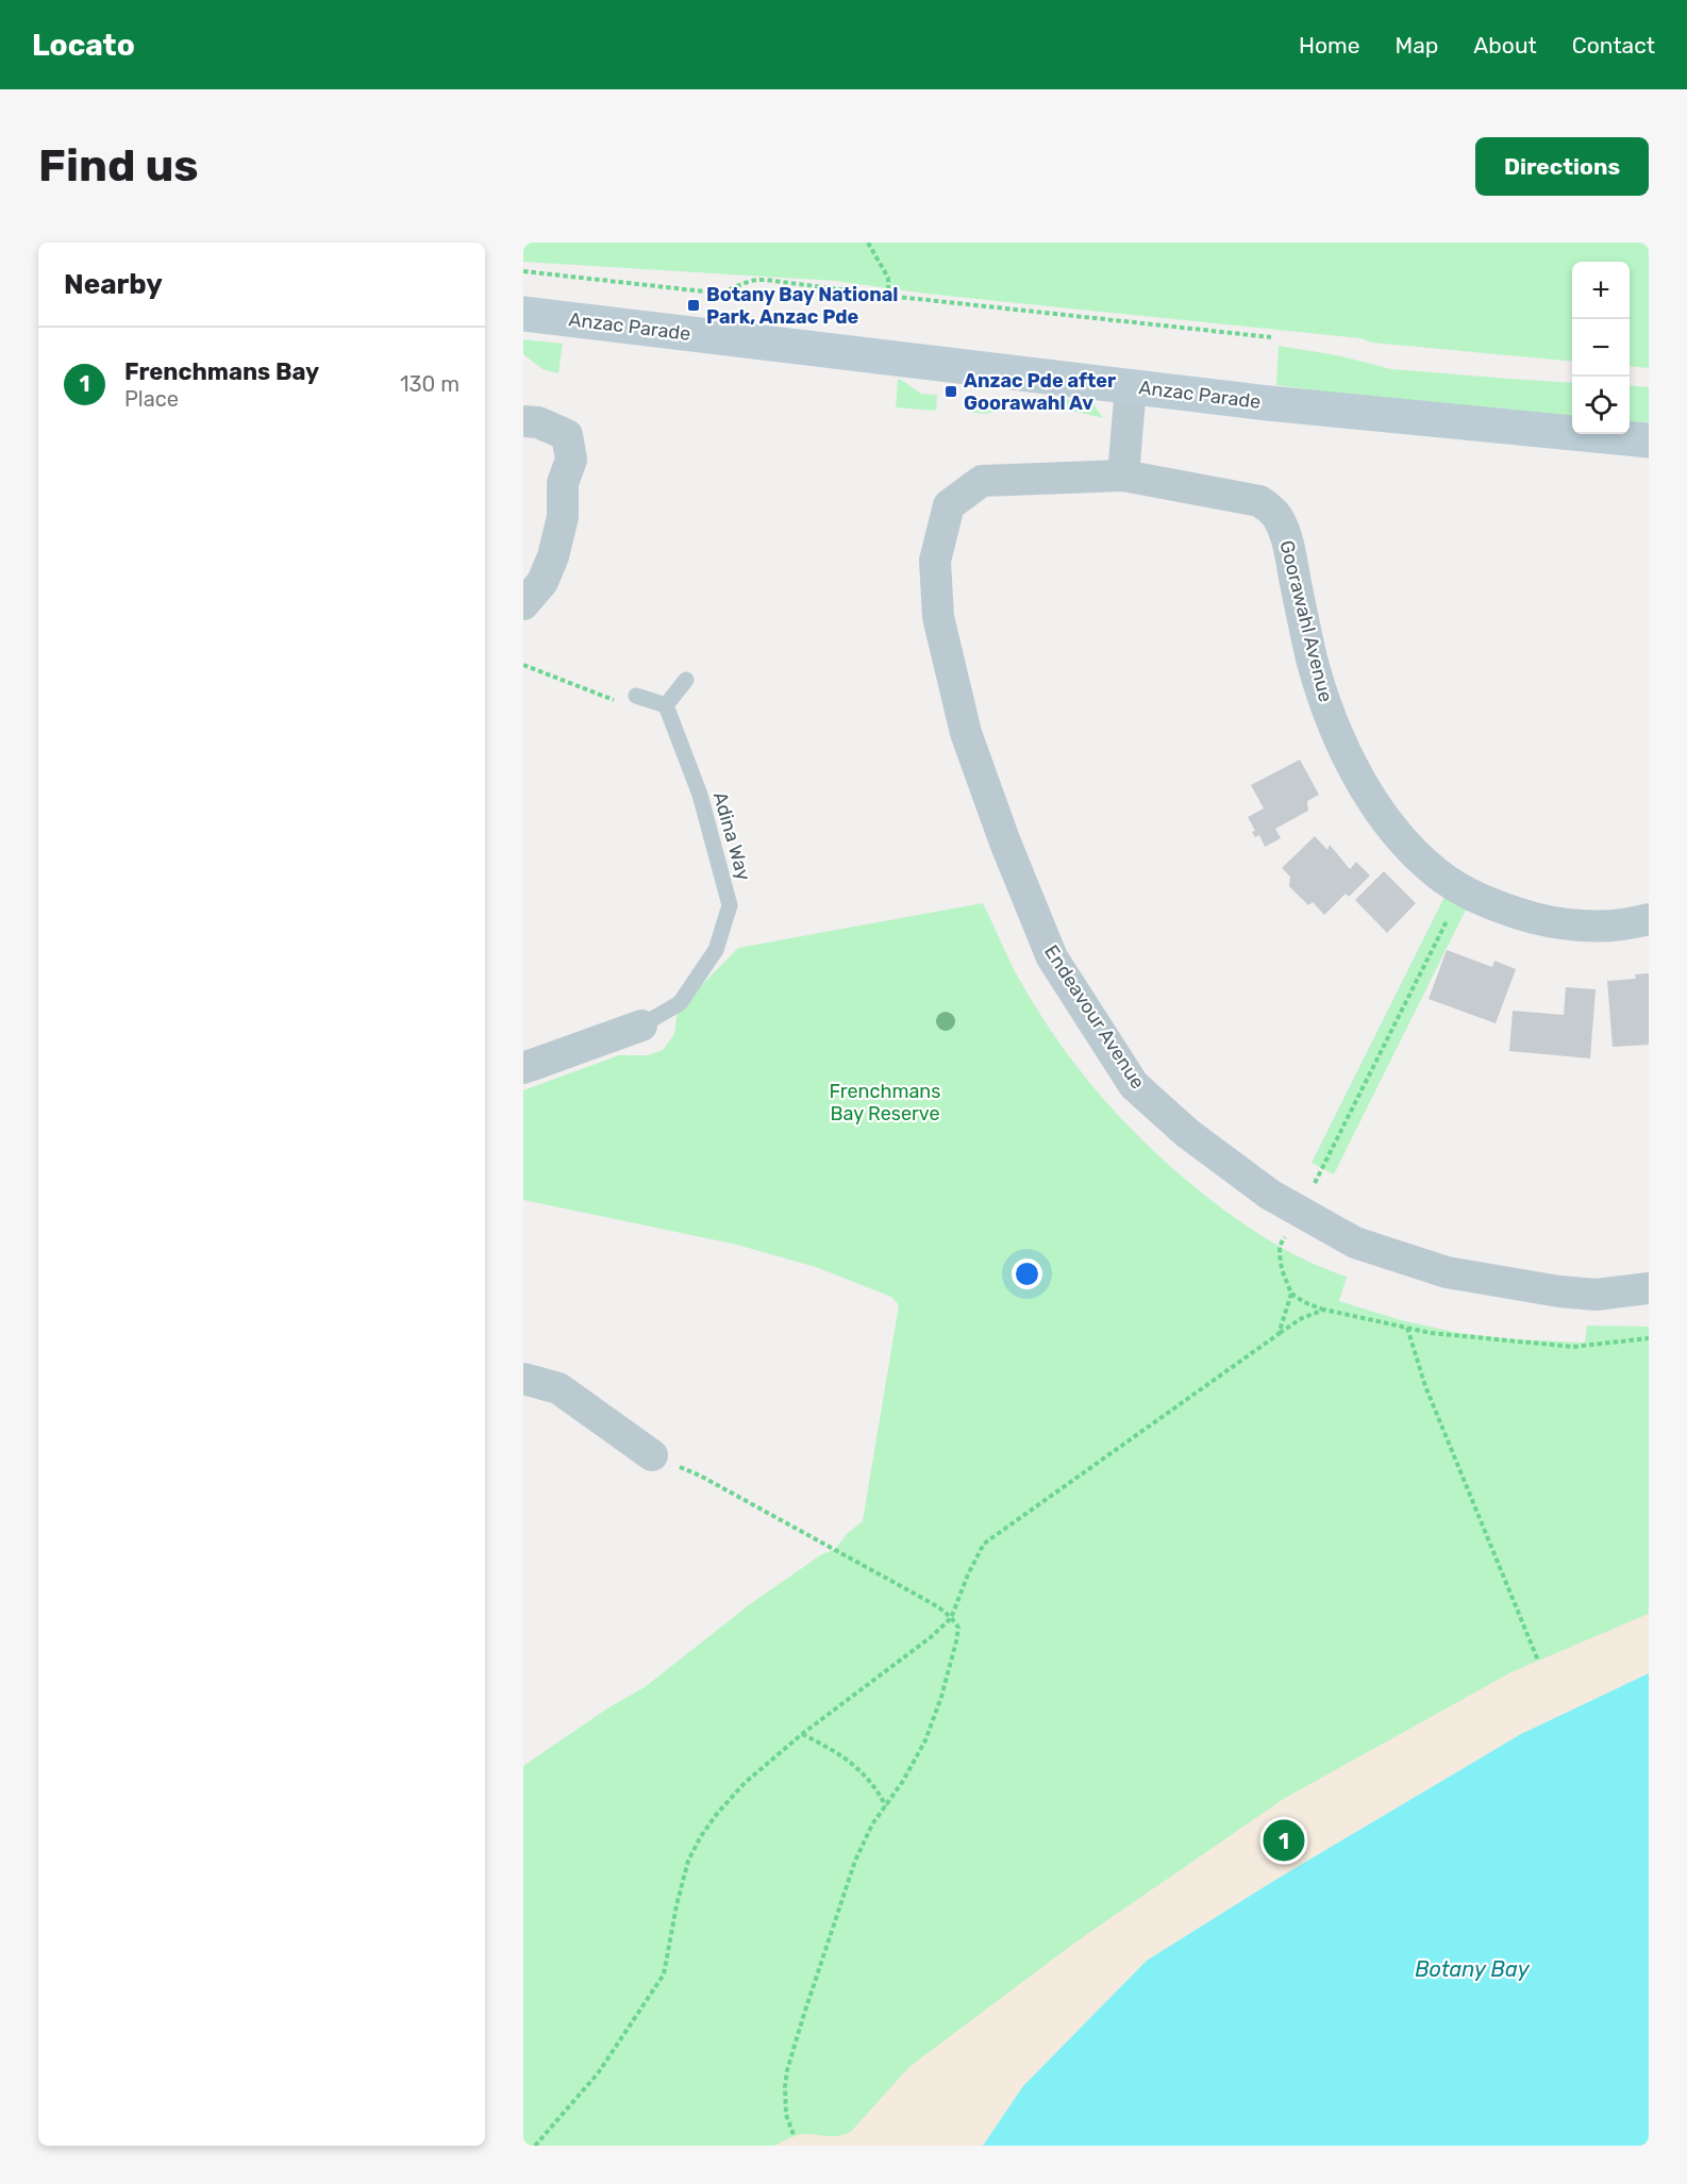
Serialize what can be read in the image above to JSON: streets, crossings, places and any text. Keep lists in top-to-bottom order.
{
  "streets": {
    "main road": ["Anzac Parade"],
    "street": ["Goorawahl Avenue", "Endeavour Avenue"],
    "lane": ["Adina Way"]
  },
  "crossings": [
    ["Goorawahl Avenue", "Endeavour Avenue"]
  ],
  "water": ["Botany Bay"],
  "parks": ["Frenchmans Bay Reserve"],
  "places": {
    "transit": ["Botany Bay National Park, Anzac Pde", "Anzac Pde after Goorawahl Av"]
  },
  "page": {
    "header": "Locato",
    "nav": [
      "Home",
      "Map",
      "About",
      "Contact"
    ],
    "buttons": "Directions",
    "title": "Find us",
    "heading": "Nearby",
    "map_buttons": ["+", "−"],
    "list": [
      {
        "mark": "1",
        "name": "Frenchmans Bay",
        "note": "Place",
        "value": "130 m"
      }
    ],
    "pins": "1"
  }
}
